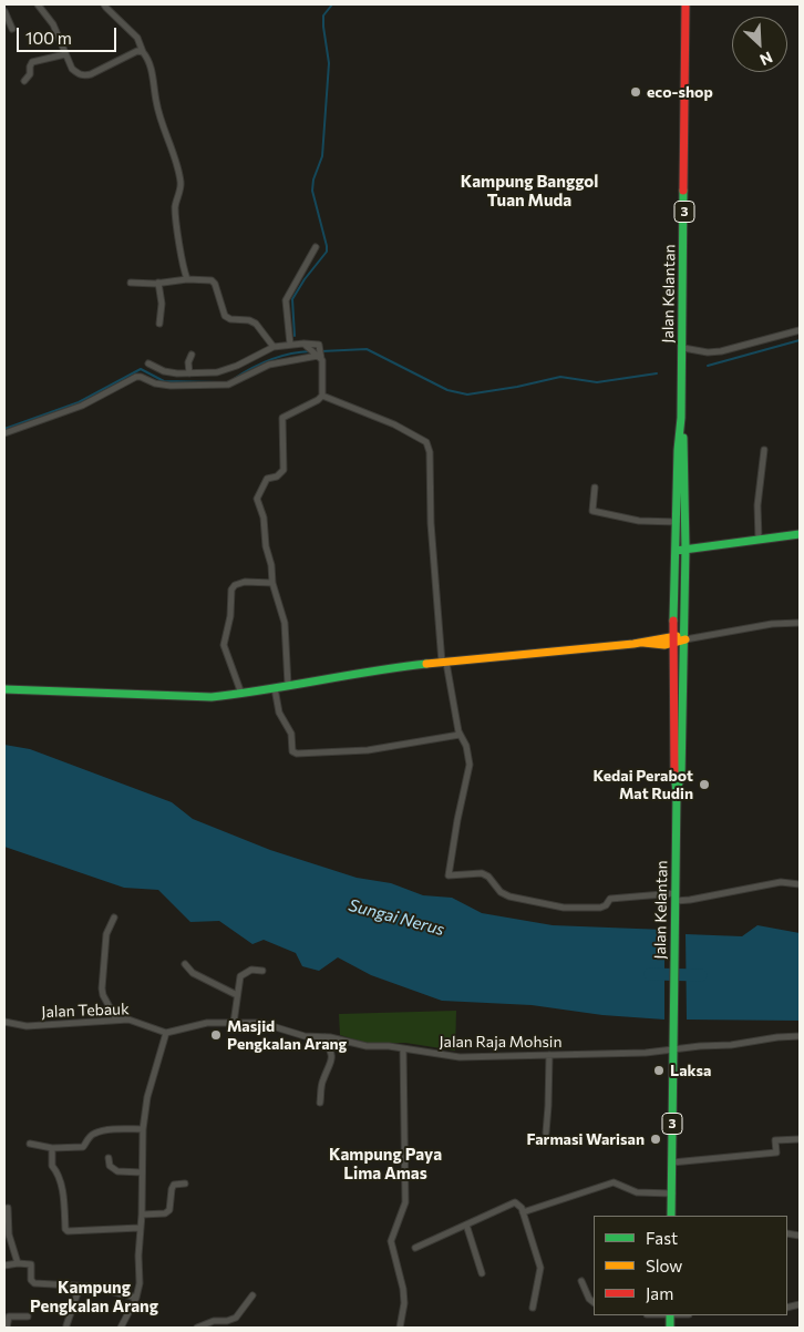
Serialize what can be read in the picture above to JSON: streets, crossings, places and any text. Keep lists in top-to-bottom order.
{
  "streets": {
    "main road": ["3", "Jalan Kelantan"],
    "street": ["Jalan Tebauk", "Jalan Raja Mohsin"]
  },
  "crossings": [
    ["3", "Jalan Kelantan"],
    ["3", "Jalan Raja Mohsin"],
    ["Jalan Kelantan", "Jalan Raja Mohsin"],
    ["Jalan Tebauk", "Jalan Raja Mohsin"]
  ],
  "districts": ["Kampung Banggol Tuan Muda", "Kampung Paya Lima Amas", "Kampung Pengkalan Arang"],
  "water": ["Sungai Nerus"],
  "places": [
    "eco-shop",
    "Kedai Perabot Mat Rudin",
    "Masjid Pengkalan Arang",
    "Laksa",
    "Farmasi Warisan"
  ],
  "legend": ["Fast", "Slow", "Jam"],
  "scale_bar": "100 m",
  "north": "bottom right"
}
